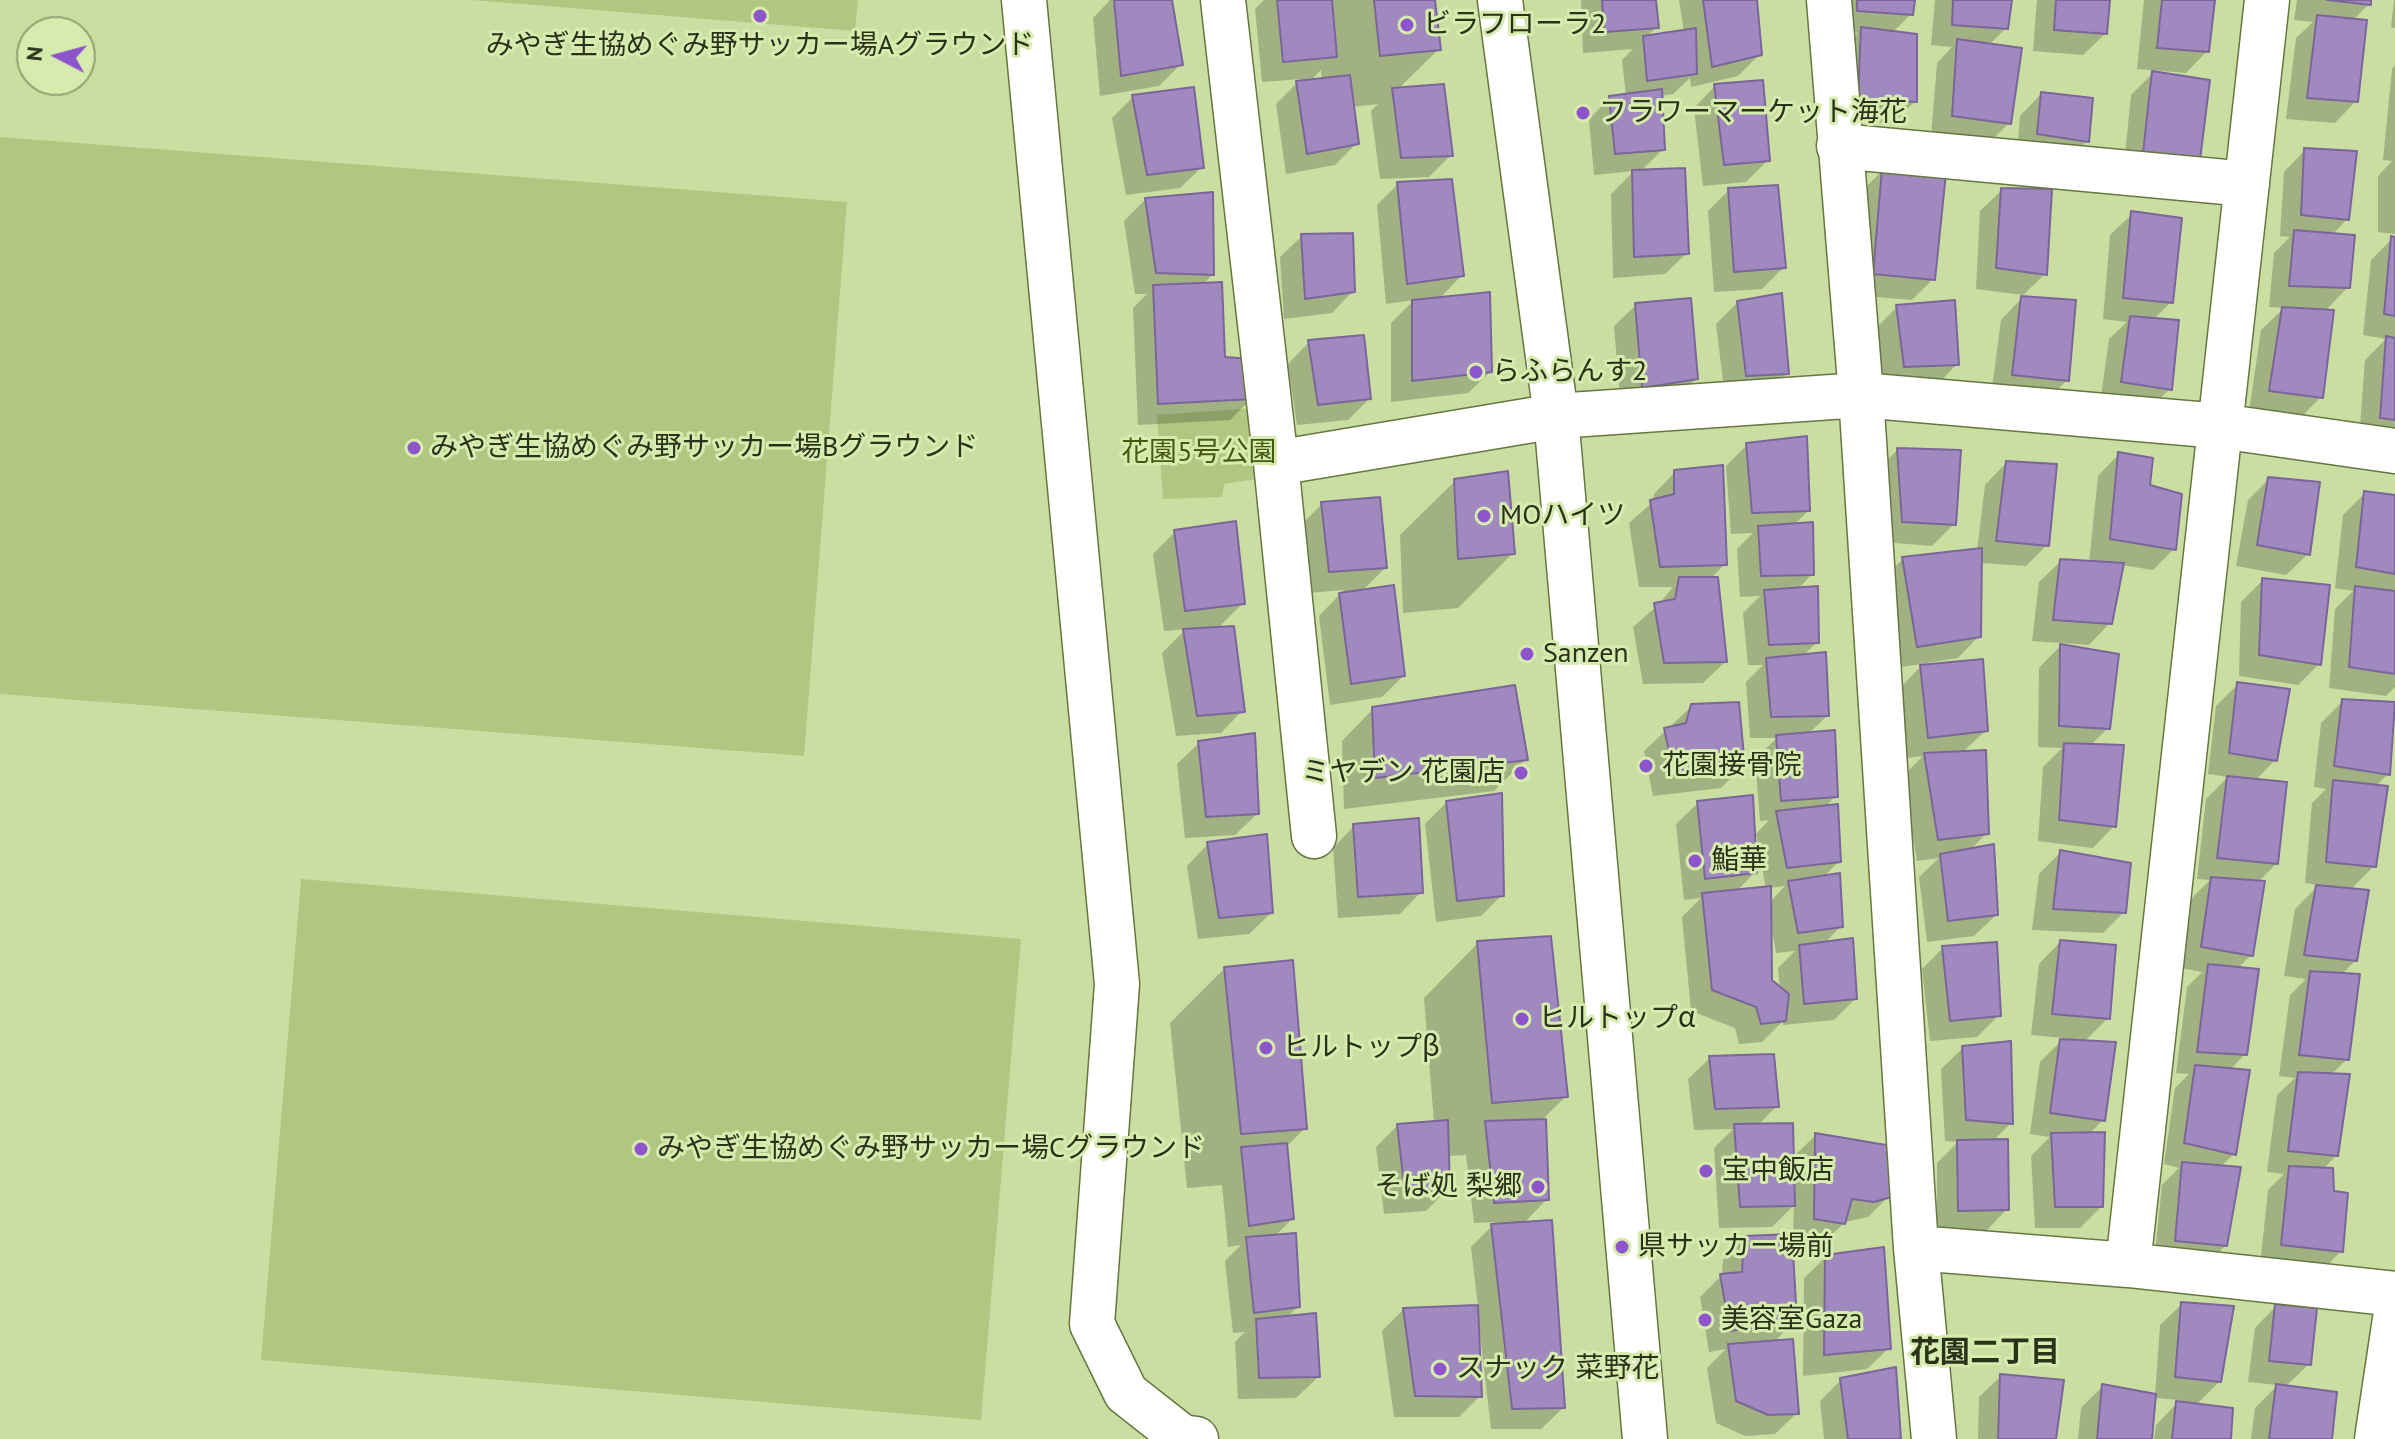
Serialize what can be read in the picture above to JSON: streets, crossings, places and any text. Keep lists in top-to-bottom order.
{
  "districts": ["花園二丁目"],
  "parks": ["花園5号公園"],
  "places": [
    "みやぎ生協めぐみ野サッカー場Aグラウンド",
    "ビラフローラ2",
    "フラワーマーケット海花",
    "らふらんす2",
    "みやぎ生協めぐみ野サッカー場Bグラウンド",
    "MOハイツ",
    "Sanzen",
    "花園接骨院",
    "ミヤデン 花園店",
    "鮨華",
    "ヒルトップα",
    "ヒルトップβ",
    "みやぎ生協めぐみ野サッカー場Cグラウンド",
    "宝中飯店",
    "そば処 梨郷",
    "県サッカー場前",
    "美容室Gaza",
    "スナック 菜野花"
  ],
  "north": "left"
}
